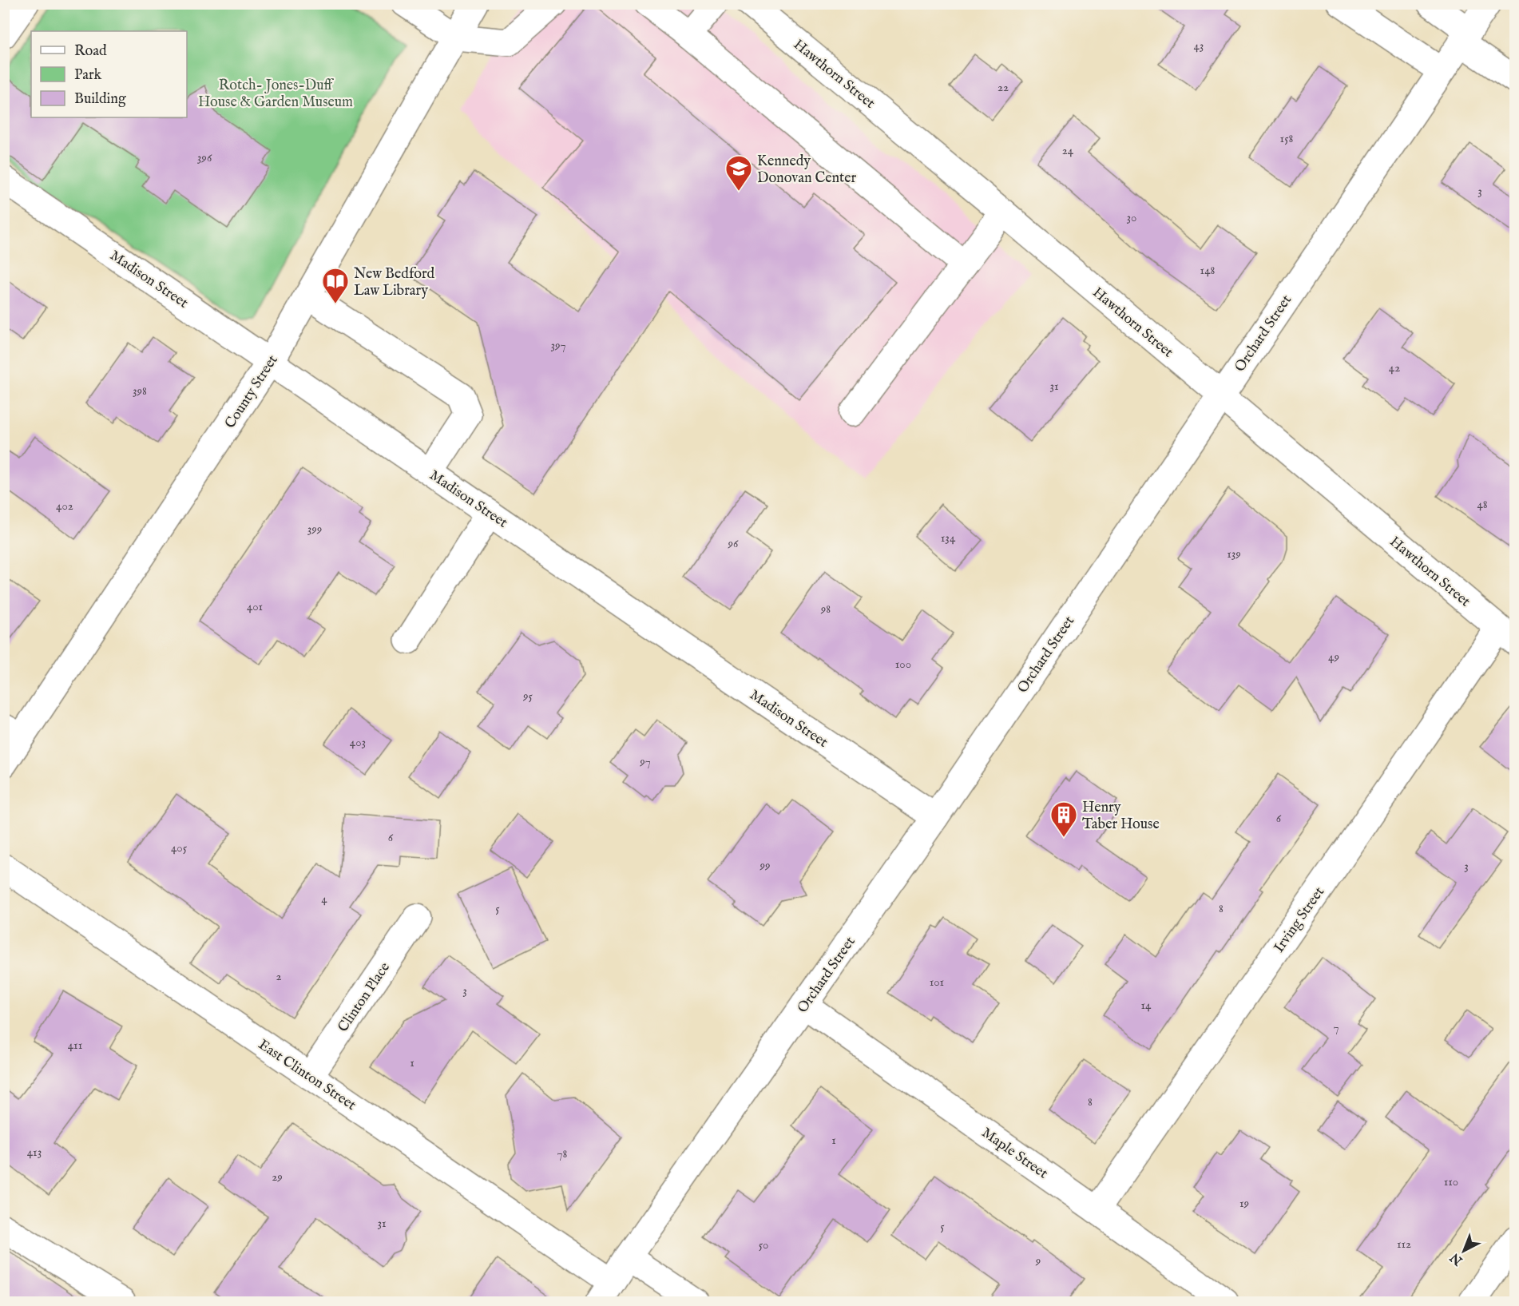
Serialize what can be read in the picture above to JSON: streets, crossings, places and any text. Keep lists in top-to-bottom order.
{
  "streets": {
    "street": [
      "Hawthorn Street",
      "Madison Street",
      "Orchard Street",
      "County Street",
      "Irving Street",
      "Clinton Place",
      "East Clinton Street",
      "Maple Street"
    ]
  },
  "crossings": [
    ["Hawthorn Street", "Orchard Street"],
    ["Hawthorn Street", "Irving Street"],
    ["Madison Street", "Orchard Street"],
    ["Madison Street", "County Street"],
    ["Orchard Street", "East Clinton Street"],
    ["Orchard Street", "Maple Street"],
    ["Irving Street", "Maple Street"],
    ["Clinton Place", "East Clinton Street"]
  ],
  "parks": ["Rotch- Jones-Duff House & Garden Museum"],
  "places": {
    "school or university": ["Kennedy Donovan Center"],
    "library": ["New Bedford Law Library"],
    "building": ["Henry Taber House"]
  },
  "house_numbers": [
    "43",
    "22",
    "158",
    "24",
    "396",
    "3",
    "30",
    "148",
    "397",
    "42",
    "31",
    "398",
    "48",
    "402",
    "399",
    "134",
    "96",
    "139",
    "401",
    "98",
    "49",
    "100",
    "95",
    "403",
    "97",
    "6",
    "6",
    "405",
    "99",
    "3",
    "4",
    "5",
    "8",
    "2",
    "101",
    "3",
    "14",
    "7",
    "411",
    "1",
    "8",
    "1",
    "413",
    "78",
    "29",
    "110",
    "19",
    "31",
    "5",
    "112",
    "50",
    "9"
  ],
  "legend": ["Road", "Park", "Building"],
  "north": "bottom left"
}
